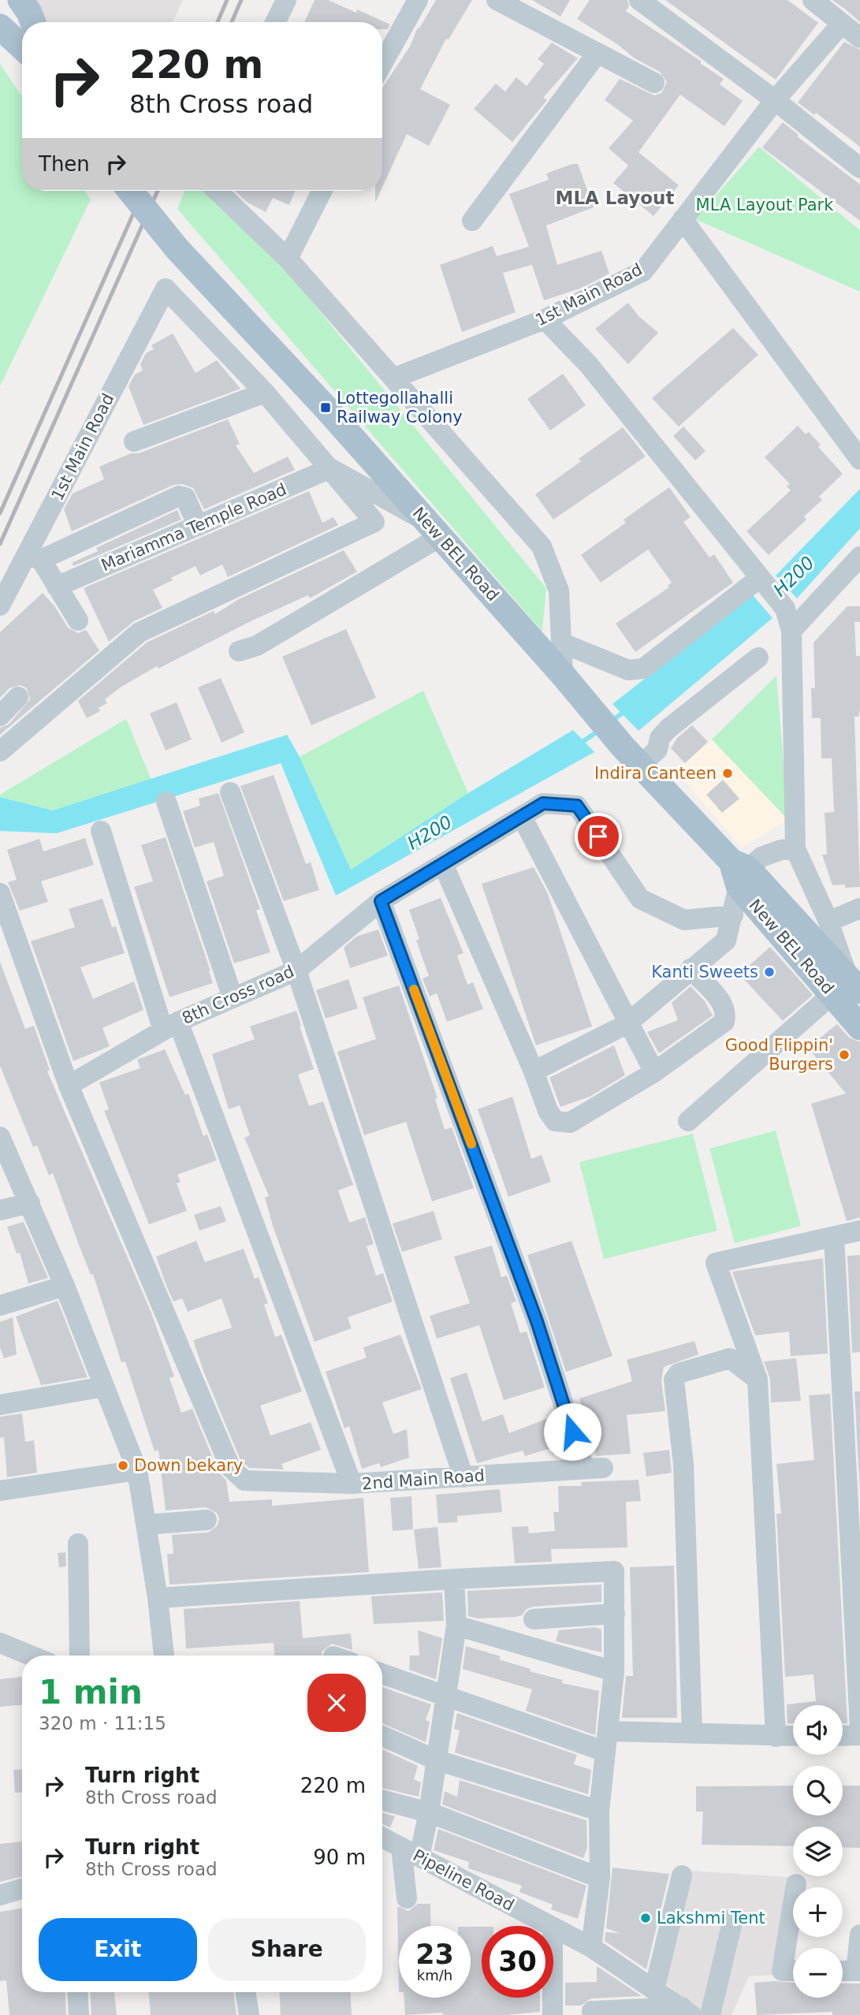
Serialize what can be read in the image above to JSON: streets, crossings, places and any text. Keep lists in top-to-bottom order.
{
  "streets": {
    "main road": ["New BEL Road"],
    "street": [
      "1st Main Road",
      "Mariamma Temple Road",
      "8th Cross road",
      "2nd Main Road",
      "Pipeline Road"
    ]
  },
  "crossings": [
    ["8th Cross road", "2nd Main Road"]
  ],
  "districts": ["MLA Layout"],
  "water": ["H200"],
  "parks": ["MLA Layout Park"],
  "places": {
    "transit": ["Lottegollahalli Railway Colony"],
    "other": [
      "Indira Canteen",
      "Kanti Sweets",
      "Good Flippin' Burgers",
      "Down bekary",
      "Lakshmi Tent"
    ]
  },
  "page": {
    "turn": ["220 m", "8th Cross road"],
    "then": "Then",
    "heading": ["1 min", "320 m · 11:15"],
    "map_buttons": ["+", "−"],
    "list": [
      {
        "name": "Turn right",
        "note": "8th Cross road",
        "value": "220 m"
      },
      {
        "name": "Turn right",
        "note": "8th Cross road",
        "value": "90 m"
      }
    ],
    "buttons": ["Exit", "Share"],
    "speed": "23 km/h",
    "limit": "30"
  }
}
